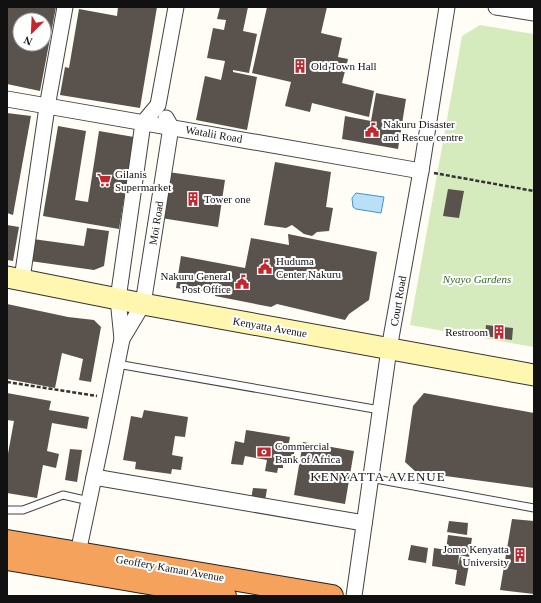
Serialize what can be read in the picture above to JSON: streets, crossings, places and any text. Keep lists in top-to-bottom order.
{
  "streets": {
    "highway": ["Geoffery Kamau Avenue"],
    "street": [
      "Watalii Road",
      "Moi Road",
      "Court Road",
      "Kenyatta Avenue"
    ]
  },
  "crossings": [
    ["Watalii Road", "Moi Road"],
    ["Watalii Road", "Court Road"],
    ["Moi Road", "Kenyatta Avenue"],
    ["Moi Road", "Geoffery Kamau Avenue"],
    ["Court Road", "Kenyatta Avenue"]
  ],
  "districts": ["KENYATTA AVENUE"],
  "parks": ["Nyayo Gardens"],
  "places": {
    "building": [
      "Old Town Hall",
      "Tower one",
      "Restroom",
      "Jomo Kenyatta University"
    ],
    "public building": ["Nakuru Disaster and Rescue centre", "Huduma Center Nakuru", "Nakuru General Post Office"],
    "supermarket": ["Gilanis Supermarket"],
    "bank": ["Commercial Bank of Africa"]
  },
  "north": "bottom left"
}
